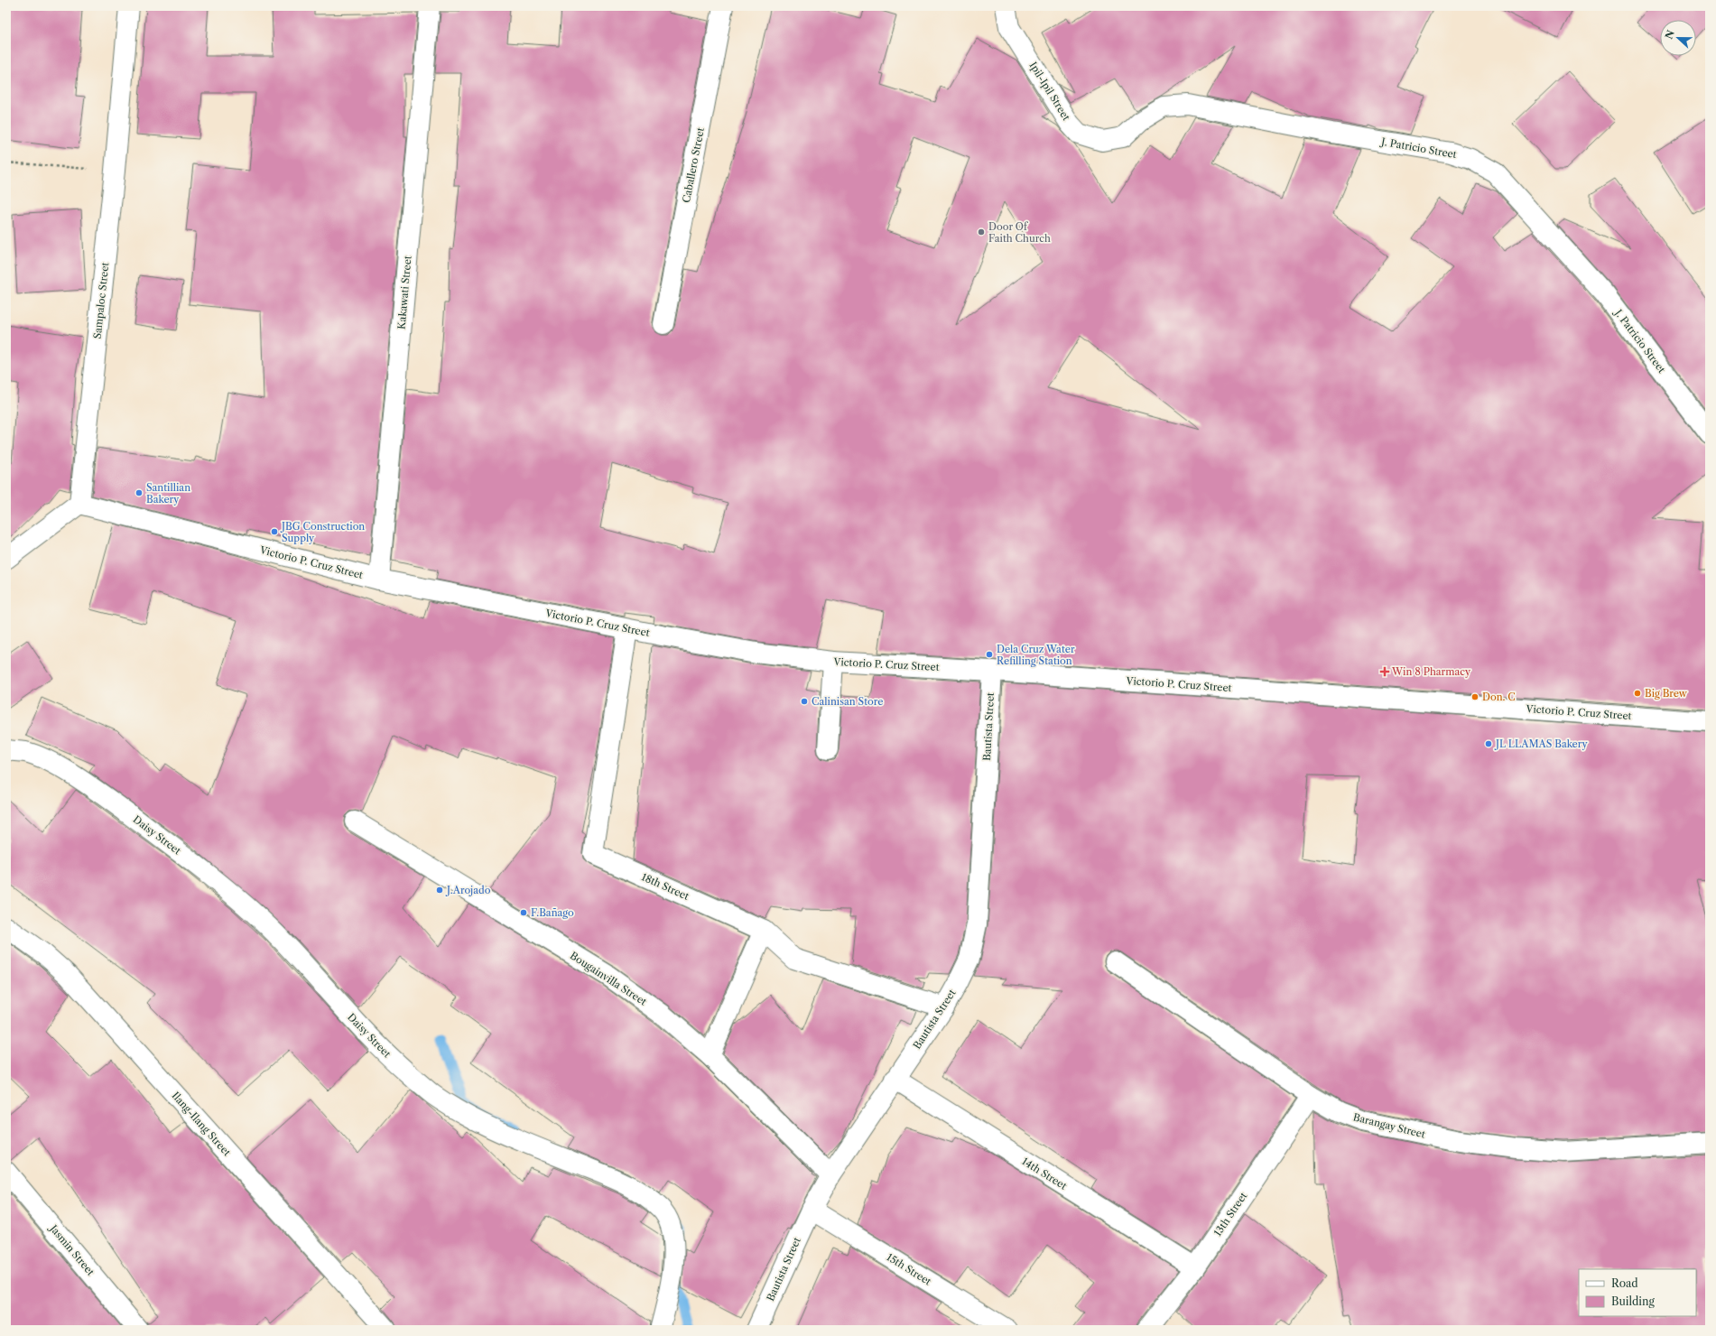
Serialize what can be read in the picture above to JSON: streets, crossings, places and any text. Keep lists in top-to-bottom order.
{
  "streets": {
    "street": [
      "Ipil-Ipil Street",
      "J. Patricio Street",
      "Caballero Street",
      "Kakawati Street",
      "Sampaloc Street",
      "Victorio P. Cruz Street",
      "Bautista Street",
      "Daisy Street",
      "18th Street",
      "Bougainvilla Street",
      "Ilang-Ilang Street",
      "Barangay Street",
      "14th Street",
      "13th Street",
      "Jasmin Street",
      "15th Street"
    ]
  },
  "crossings": [
    ["Ipil-Ipil Street", "J. Patricio Street"],
    ["Kakawati Street", "Victorio P. Cruz Street"],
    ["Sampaloc Street", "Victorio P. Cruz Street"],
    ["Victorio P. Cruz Street", "Bautista Street"],
    ["Victorio P. Cruz Street", "18th Street"],
    ["Bautista Street", "18th Street"],
    ["Bautista Street", "Bougainvilla Street"],
    ["Bautista Street", "14th Street"],
    ["Bautista Street", "15th Street"],
    ["Barangay Street", "13th Street"],
    ["14th Street", "13th Street"]
  ],
  "places": {
    "other": [
      "Door Of Faith Church",
      "Santillian Bakery",
      "JBG Construction Supply",
      "Dela Cruz Water Refilling Station",
      "Big Brew",
      "Don. C",
      "Calinisan Store",
      "JL LLAMAS Bakery",
      "J.Arojado",
      "F.Bañago"
    ],
    "health": ["Win 8 Pharmacy"]
  },
  "legend": ["Road", "Building"],
  "north": "left"
}
